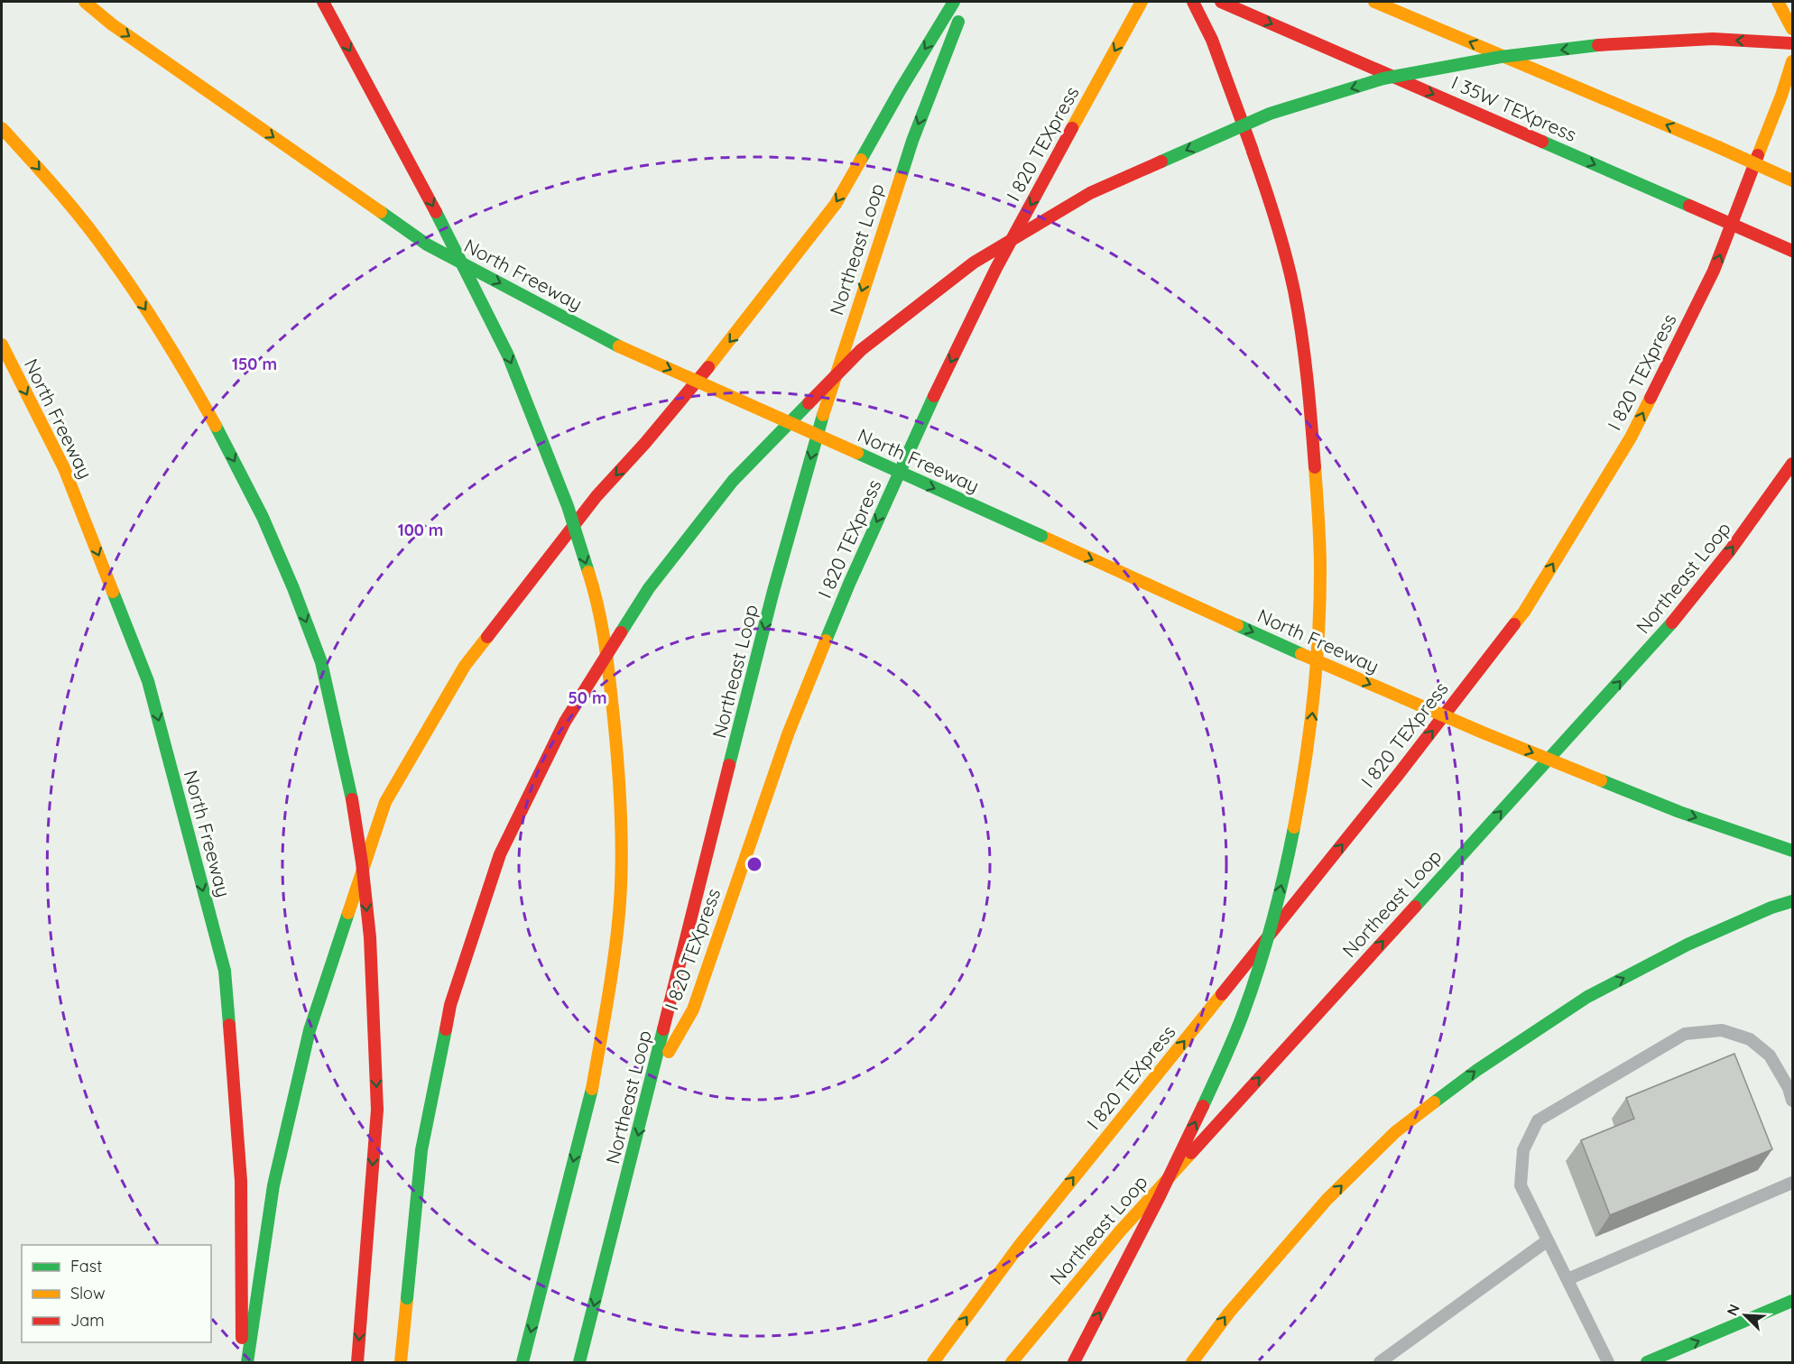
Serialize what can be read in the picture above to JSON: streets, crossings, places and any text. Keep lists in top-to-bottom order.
{
  "streets": {
    "main road": [
      "I 35W TEXpress",
      "I 820 TEXpress",
      "Northeast Loop",
      "North Freeway"
    ]
  },
  "crossings": [
    ["I 820 TEXpress", "Northeast Loop"]
  ],
  "one_way": ["North Freeway"],
  "legend": ["Fast", "Slow", "Jam"],
  "north": "top left",
  "rings": ["150 m", "100 m", "50 m"]
}
